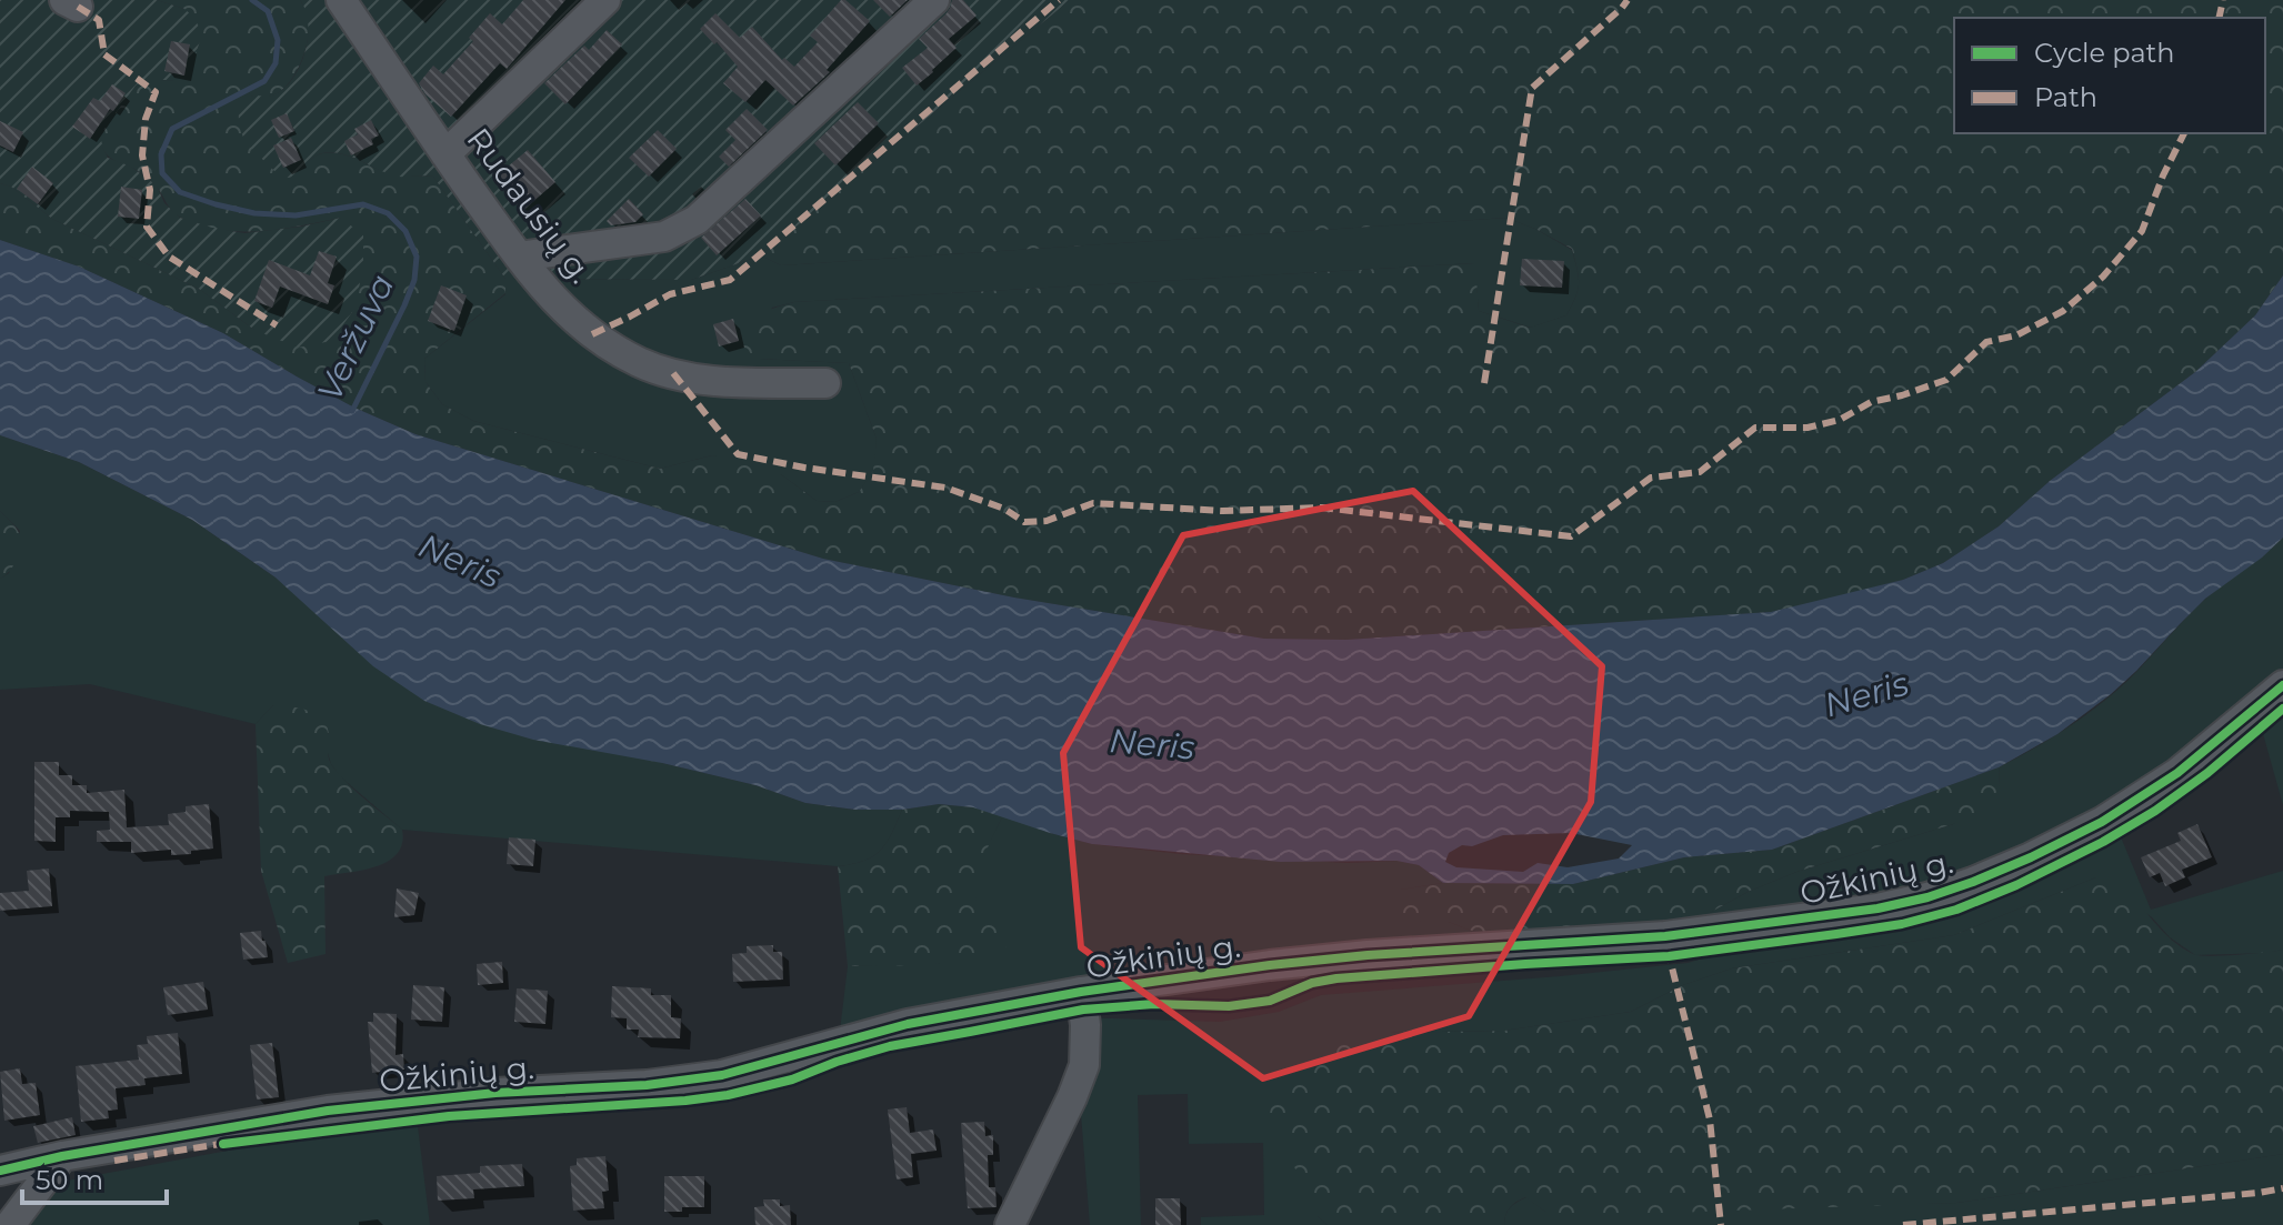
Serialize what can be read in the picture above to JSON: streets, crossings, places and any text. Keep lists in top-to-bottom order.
{
  "streets": {
    "street": ["Rudausių g.", "Ožkinių g."]
  },
  "water": ["Veržuva", "Neris"],
  "legend": ["Cycle path", "Path"],
  "scale_bar": "50 m"
}
